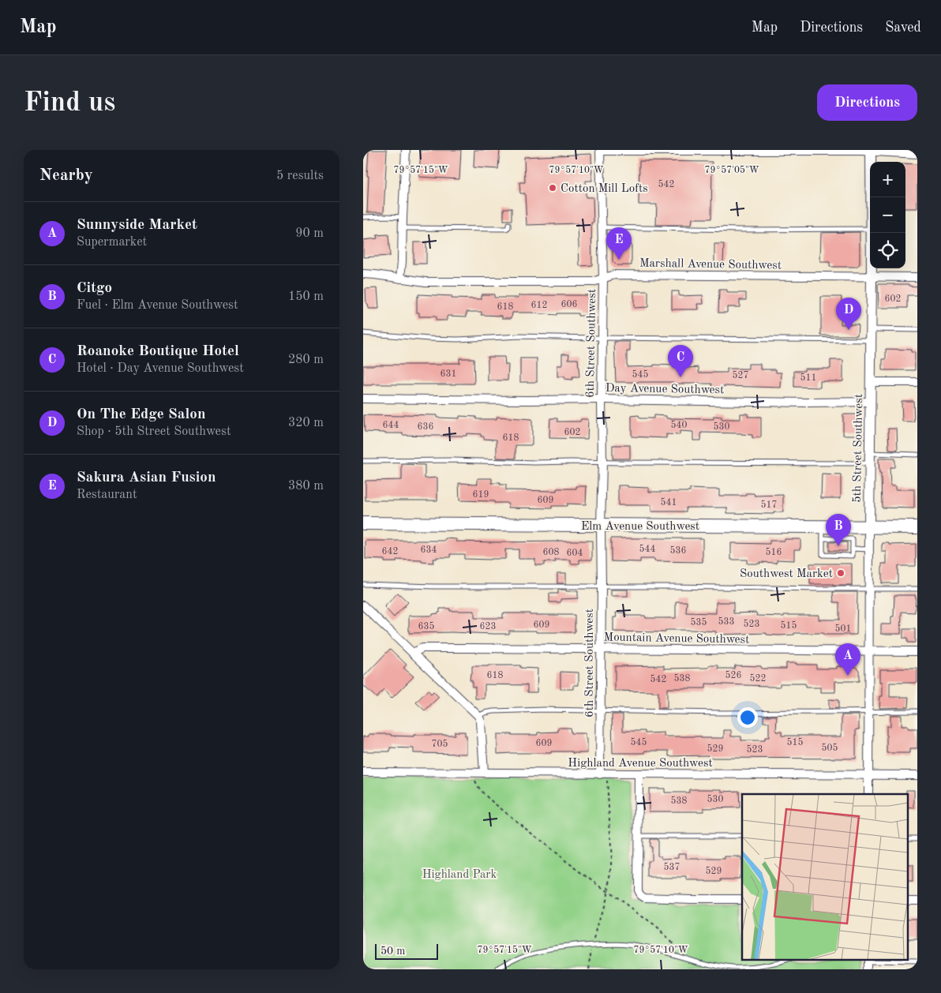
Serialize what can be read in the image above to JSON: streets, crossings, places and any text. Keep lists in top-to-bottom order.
{
  "streets": {
    "main road": ["Elm Avenue Southwest"],
    "street": [
      "Marshall Avenue Southwest",
      "6th Street Southwest",
      "Day Avenue Southwest",
      "5th Street Southwest",
      "Mountain Avenue Southwest",
      "Highland Avenue Southwest"
    ]
  },
  "crossings": [
    ["Marshall Avenue Southwest", "6th Street Southwest"],
    ["Marshall Avenue Southwest", "5th Street Southwest"],
    ["6th Street Southwest", "Day Avenue Southwest"],
    ["6th Street Southwest", "Elm Avenue Southwest"],
    ["6th Street Southwest", "Mountain Avenue Southwest"],
    ["6th Street Southwest", "Highland Avenue Southwest"],
    ["Day Avenue Southwest", "5th Street Southwest"],
    ["5th Street Southwest", "Elm Avenue Southwest"],
    ["5th Street Southwest", "Mountain Avenue Southwest"],
    ["5th Street Southwest", "Highland Avenue Southwest"]
  ],
  "parks": ["Highland Park"],
  "places": ["Cotton Mill Lofts", "Southwest Market"],
  "house_numbers": [
    "542",
    "602",
    "606",
    "612",
    "618",
    "631",
    "545",
    "527",
    "511",
    "644",
    "540",
    "636",
    "530",
    "602",
    "618",
    "619",
    "609",
    "541",
    "517",
    "544",
    "634",
    "536",
    "642",
    "608",
    "516",
    "604",
    "533",
    "535",
    "523",
    "609",
    "515",
    "635",
    "623",
    "501",
    "618",
    "526",
    "538",
    "522",
    "542",
    "545",
    "515",
    "609",
    "705",
    "505",
    "529",
    "523",
    "530",
    "538",
    "537",
    "529"
  ],
  "scale_bar": "50 m",
  "page": {
    "header": "Map",
    "nav": ["Map", "Directions", "Saved"],
    "buttons": "Directions",
    "title": "Find us",
    "heading": ["Nearby", "5 results"],
    "map_buttons": ["+", "−"],
    "list": [
      {
        "mark": "A",
        "name": "Sunnyside Market",
        "note": "Supermarket",
        "value": "90 m"
      },
      {
        "mark": "B",
        "name": "Citgo",
        "note": "Fuel · Elm Avenue Southwest",
        "value": "150 m"
      },
      {
        "mark": "C",
        "name": "Roanoke Boutique Hotel",
        "note": "Hotel · Day Avenue Southwest",
        "value": "280 m"
      },
      {
        "mark": "D",
        "name": "On The Edge Salon",
        "note": "Shop · 5th Street Southwest",
        "value": "320 m"
      },
      {
        "mark": "E",
        "name": "Sakura Asian Fusion",
        "note": "Restaurant",
        "value": "380 m"
      }
    ],
    "pins": [
      "E",
      "D",
      "C",
      "B",
      "A"
    ],
    "scale": "50 m"
  },
  "coordinates": ["79°57'15\"W", "79°57'10\"W", "79°57'05\"W"]
}
